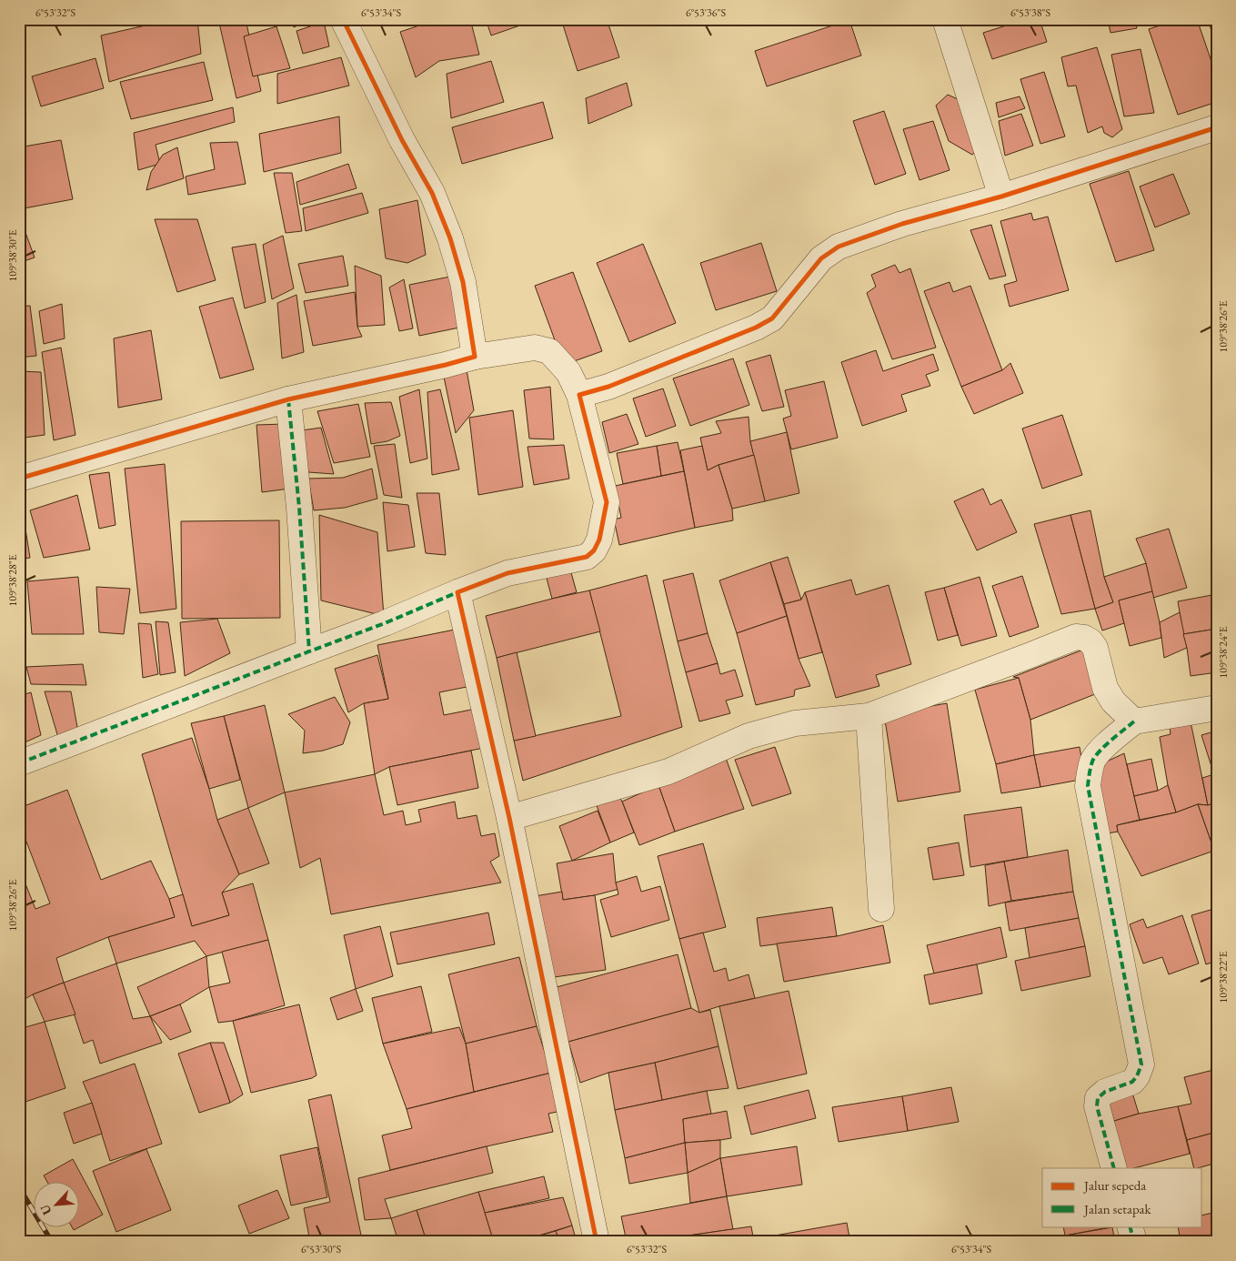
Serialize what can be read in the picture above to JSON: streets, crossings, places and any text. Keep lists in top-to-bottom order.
{
  "legend": ["Jalur sepeda", "Jalan setapak"],
  "north": "bottom left",
  "coordinates": [
    "6°53'32\"S",
    "6°53'34\"S",
    "6°53'36\"S",
    "6°53'38\"S",
    "109°38'30\"E",
    "109°38'26\"E",
    "109°38'28\"E",
    "109°38'24\"E",
    "109°38'22\"E",
    "6°53'30\"S"
  ]
}
